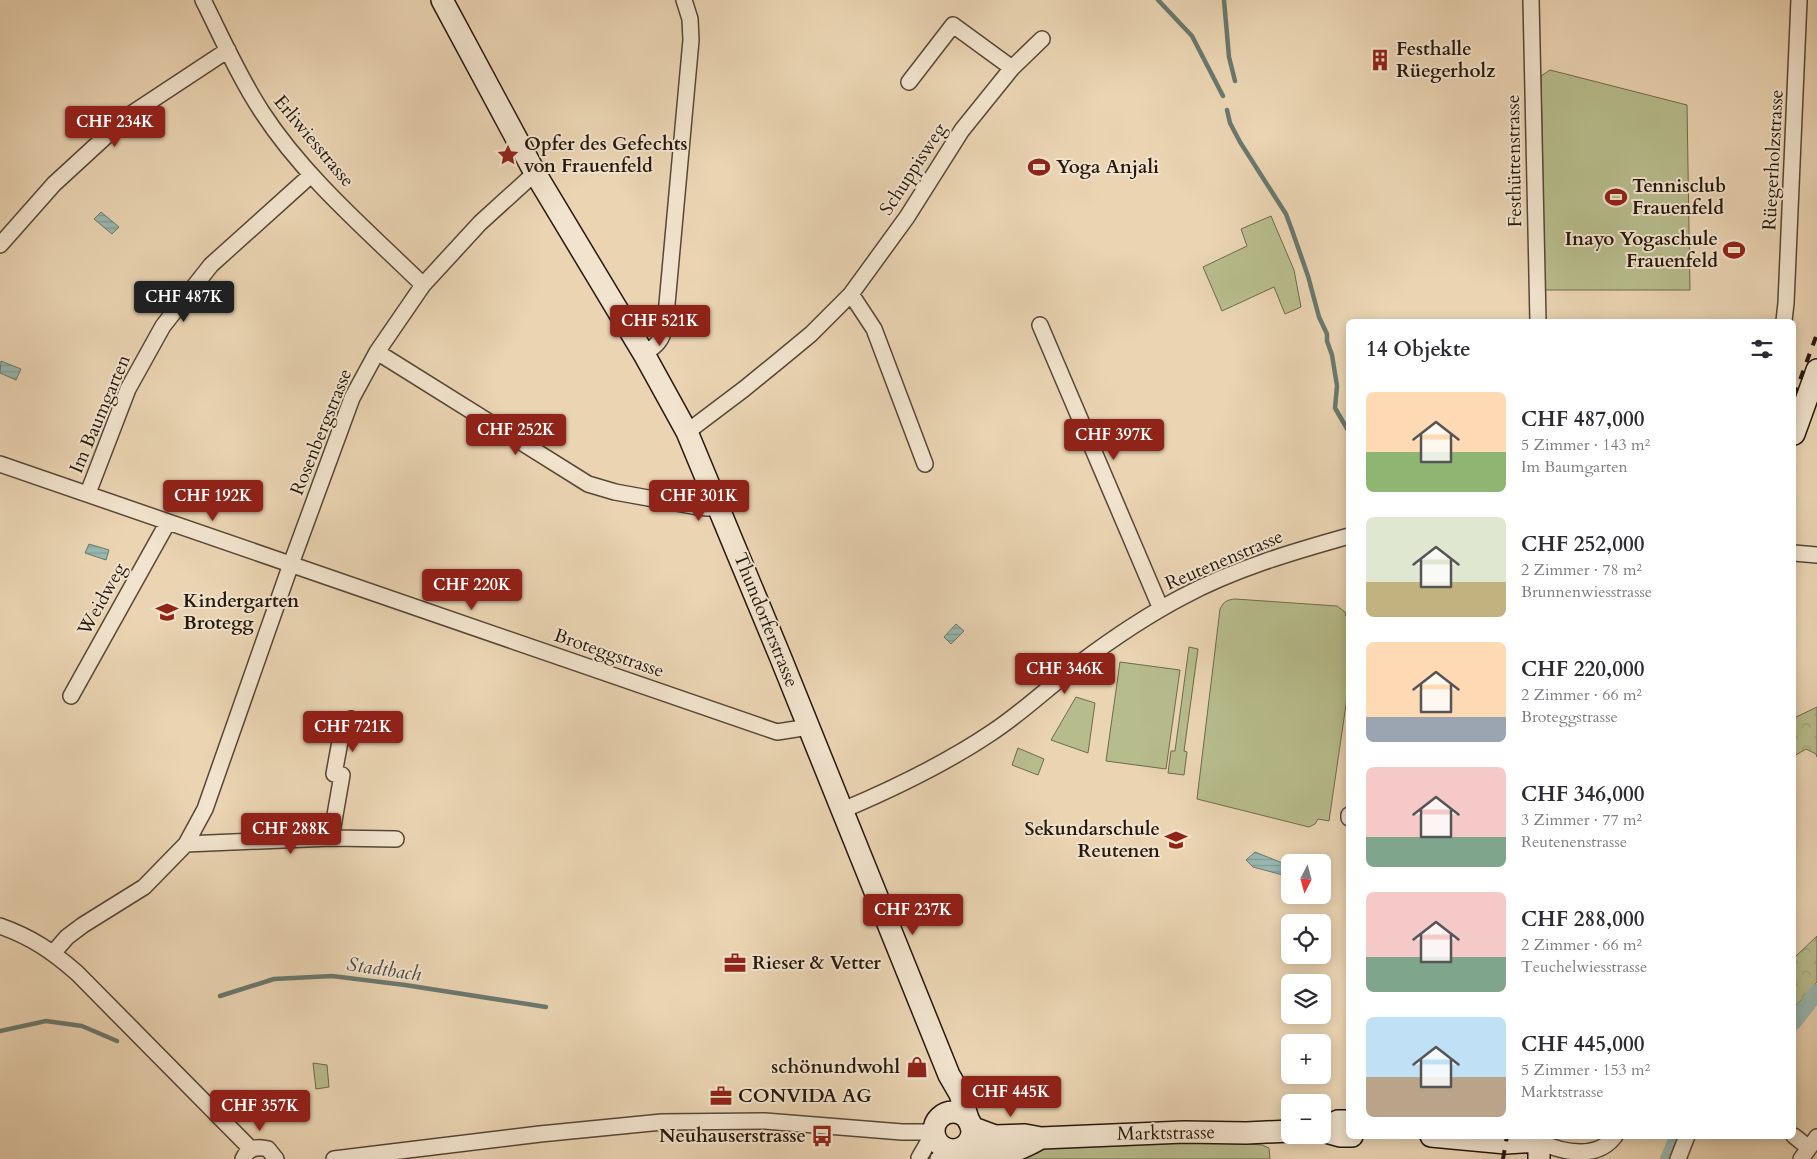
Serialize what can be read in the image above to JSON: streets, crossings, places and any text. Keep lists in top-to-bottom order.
{
  "streets": {
    "street": [
      "Erliwiesstrasse",
      "Rüegerholzstrasse",
      "Festhüttenstrasse",
      "Schuppisweg",
      "Im Baumgarten",
      "Rosenbergstrasse",
      "Reutenenstrasse",
      "Weidweg",
      "Thundorferstrasse",
      "Broteggstrasse",
      "Marktstrasse"
    ]
  },
  "crossings": [
    ["Erliwiesstrasse", "Im Baumgarten"],
    ["Erliwiesstrasse", "Rosenbergstrasse"],
    ["Schuppisweg", "Thundorferstrasse"],
    ["Im Baumgarten", "Broteggstrasse"],
    ["Rosenbergstrasse", "Thundorferstrasse"],
    ["Rosenbergstrasse", "Broteggstrasse"],
    ["Reutenenstrasse", "Thundorferstrasse"],
    ["Weidweg", "Broteggstrasse"],
    ["Thundorferstrasse", "Broteggstrasse"],
    ["Thundorferstrasse", "Marktstrasse"]
  ],
  "water": ["Stadtbach"],
  "places": {
    "building": ["Festhalle Rüegerholz"],
    "place": ["Opfer des Gefechts von Frauenfeld"],
    "sports": ["Yoga Anjali", "Tennisclub Frauenfeld", "Inayo Yogaschule Frauenfeld"],
    "school or university": ["Kindergarten Brotegg", "Sekundarschule Reutenen"],
    "office": ["Rieser & Vetter", "CONVIDA AG"],
    "shop": ["schönundwohl"],
    "bus stop": ["Neuhauserstrasse"]
  },
  "north": "bottom",
  "page": {
    "price": [
      "CHF 234K",
      "CHF 487K",
      "CHF 521K",
      "CHF 252K",
      "CHF 397K",
      "CHF 192K",
      "CHF 301K",
      "CHF 220K",
      "CHF 346K",
      "CHF 721K",
      "CHF 288K",
      "CHF 237K",
      "CHF 445K",
      "CHF 357K"
    ],
    "heading": "14 Objekte",
    "list": [
      {
        "name": "CHF 487,000",
        "note": "5 Zimmer · 143 m² · Im Baumgarten"
      },
      {
        "name": "CHF 252,000",
        "note": "2 Zimmer · 78 m² · Brunnenwiesstrasse"
      },
      {
        "name": "CHF 220,000",
        "note": "2 Zimmer · 66 m² · Broteggstrasse"
      },
      {
        "name": "CHF 346,000",
        "note": "3 Zimmer · 77 m² · Reutenenstrasse"
      },
      {
        "name": "CHF 288,000",
        "note": "2 Zimmer · 66 m² · Teuchelwiesstrasse"
      },
      {
        "name": "CHF 445,000",
        "note": "5 Zimmer · 153 m² · Marktstrasse"
      }
    ],
    "map_buttons": ["+", "−"]
  }
}
